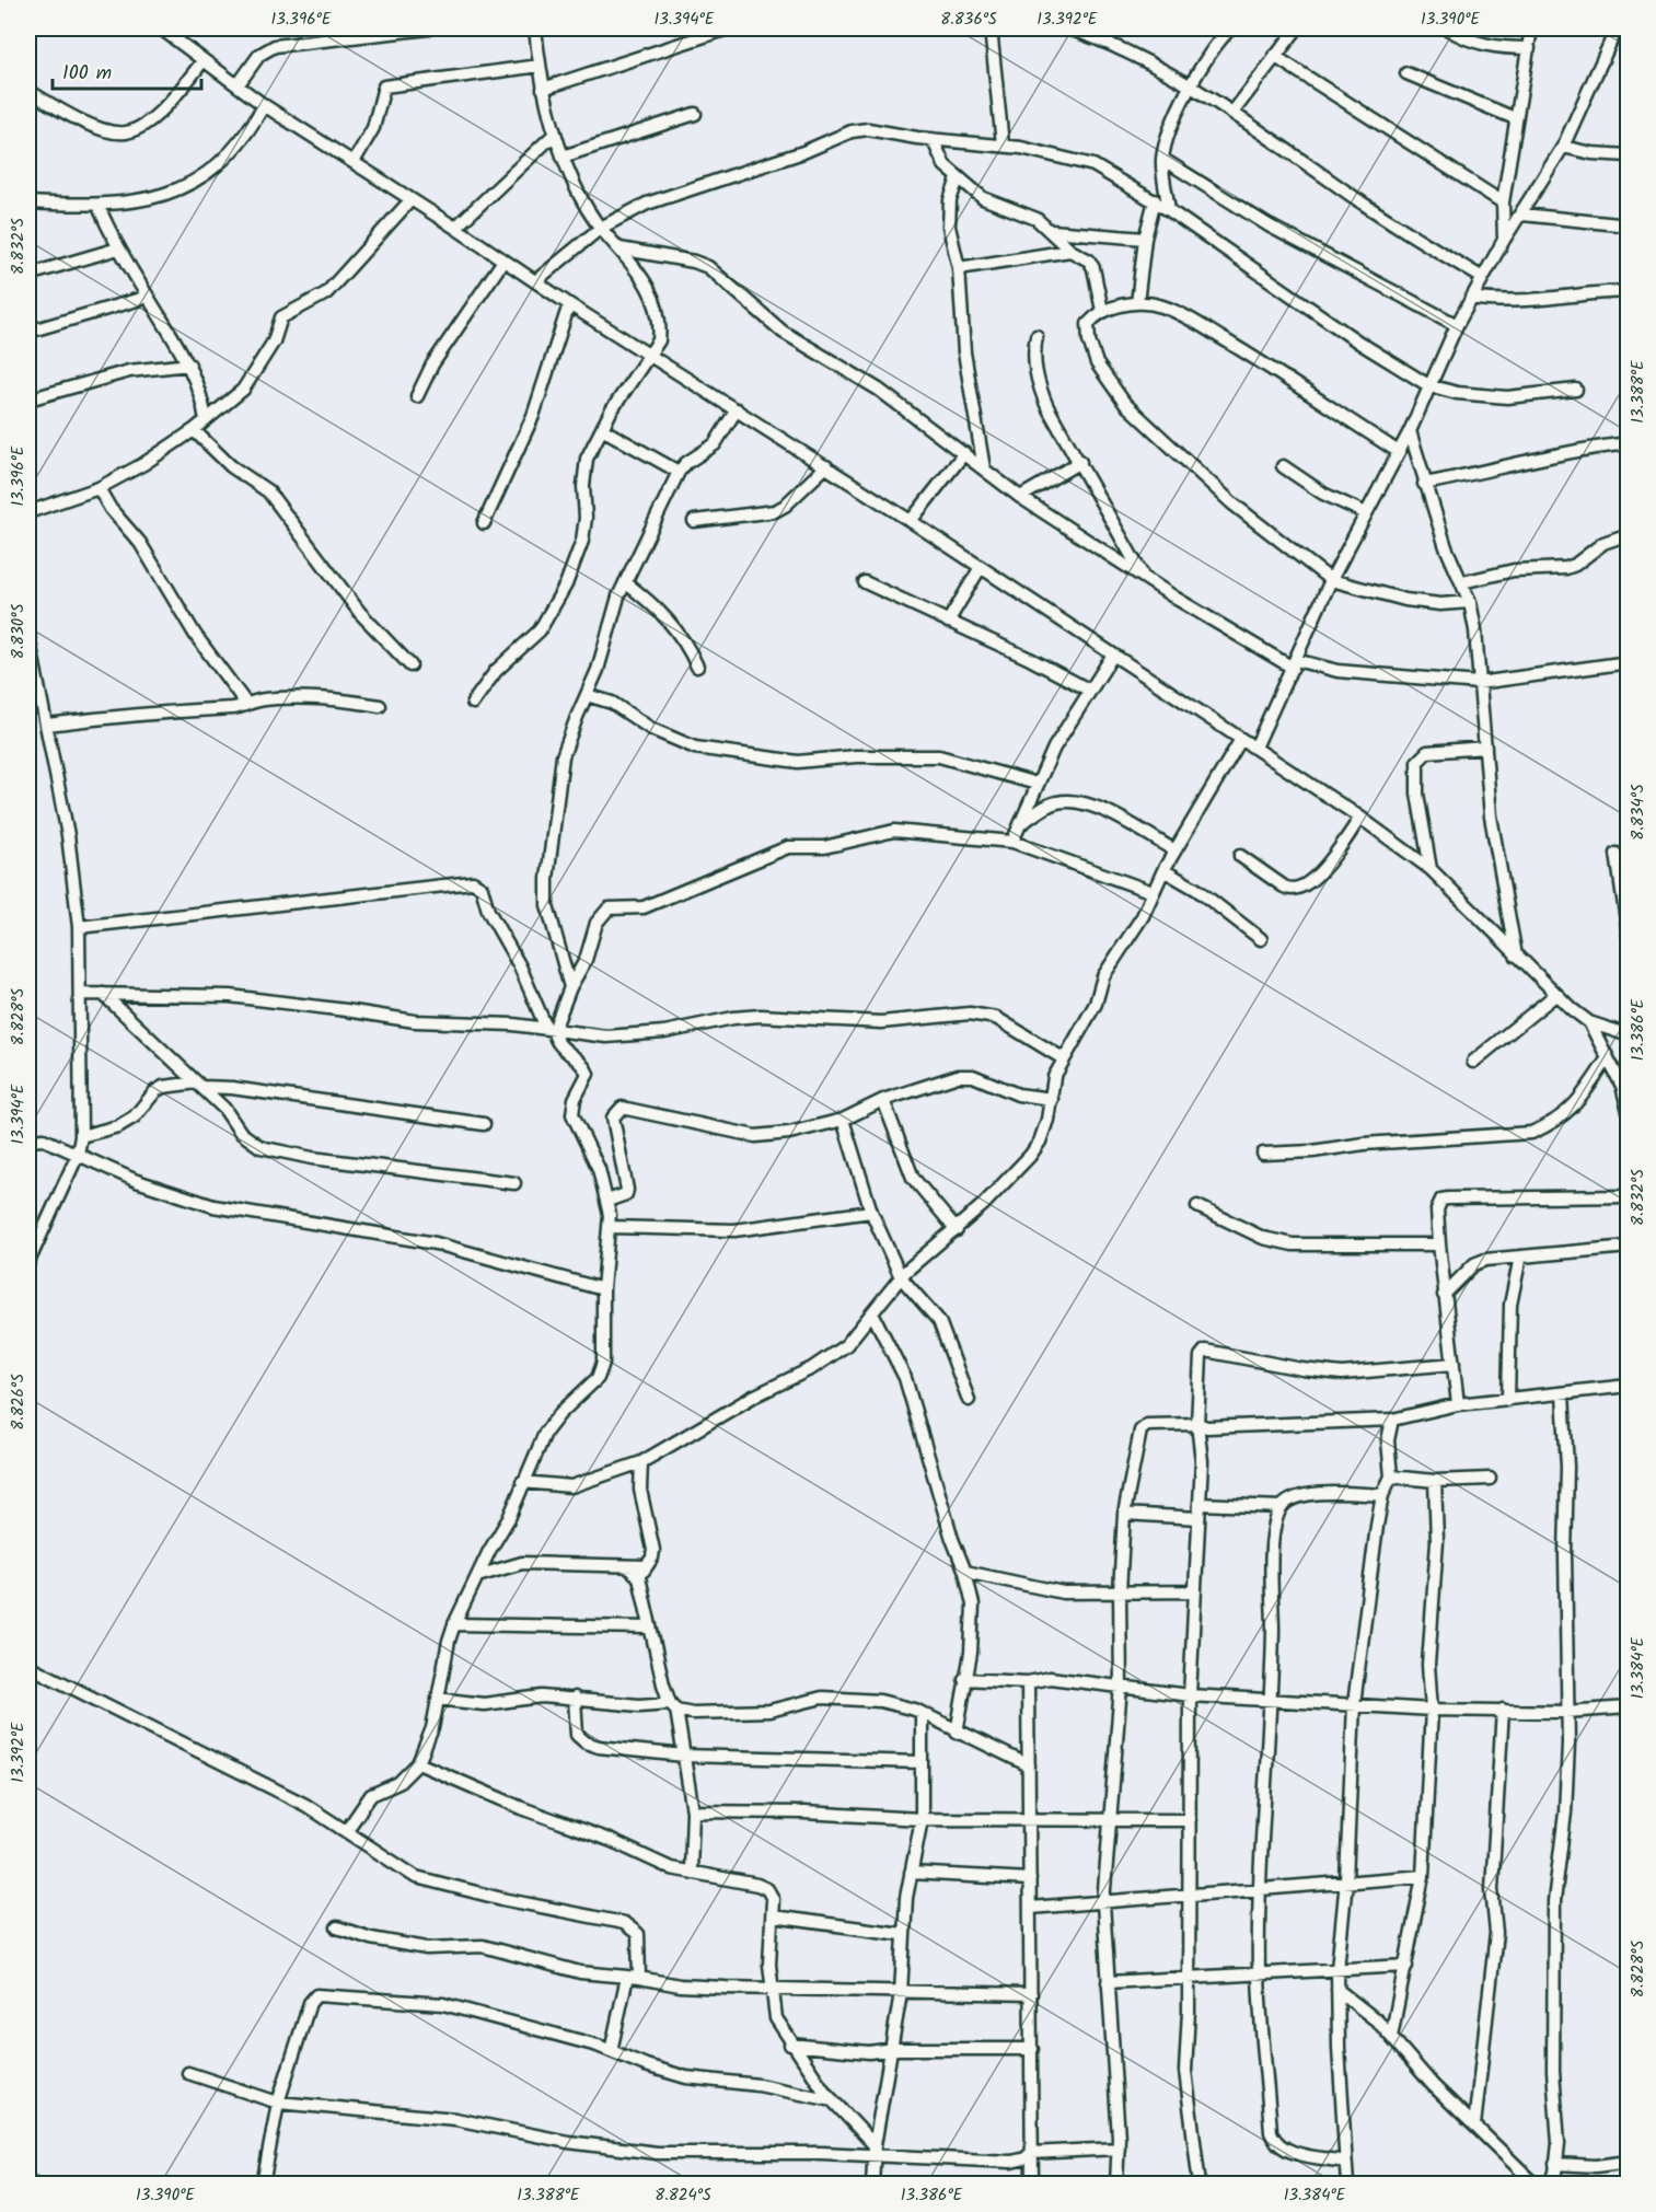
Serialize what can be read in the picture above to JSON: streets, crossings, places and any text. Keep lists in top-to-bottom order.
{
  "scale_bar": "100 m",
  "coordinates": [
    "13.396°E",
    "13.394°E",
    "8.836°S",
    "13.392°E",
    "13.390°E",
    "8.832°S",
    "13.388°E",
    "8.830°S",
    "8.834°S",
    "8.828°S",
    "13.386°E",
    "8.826°S",
    "13.384°E",
    "8.824°S"
  ]
}
